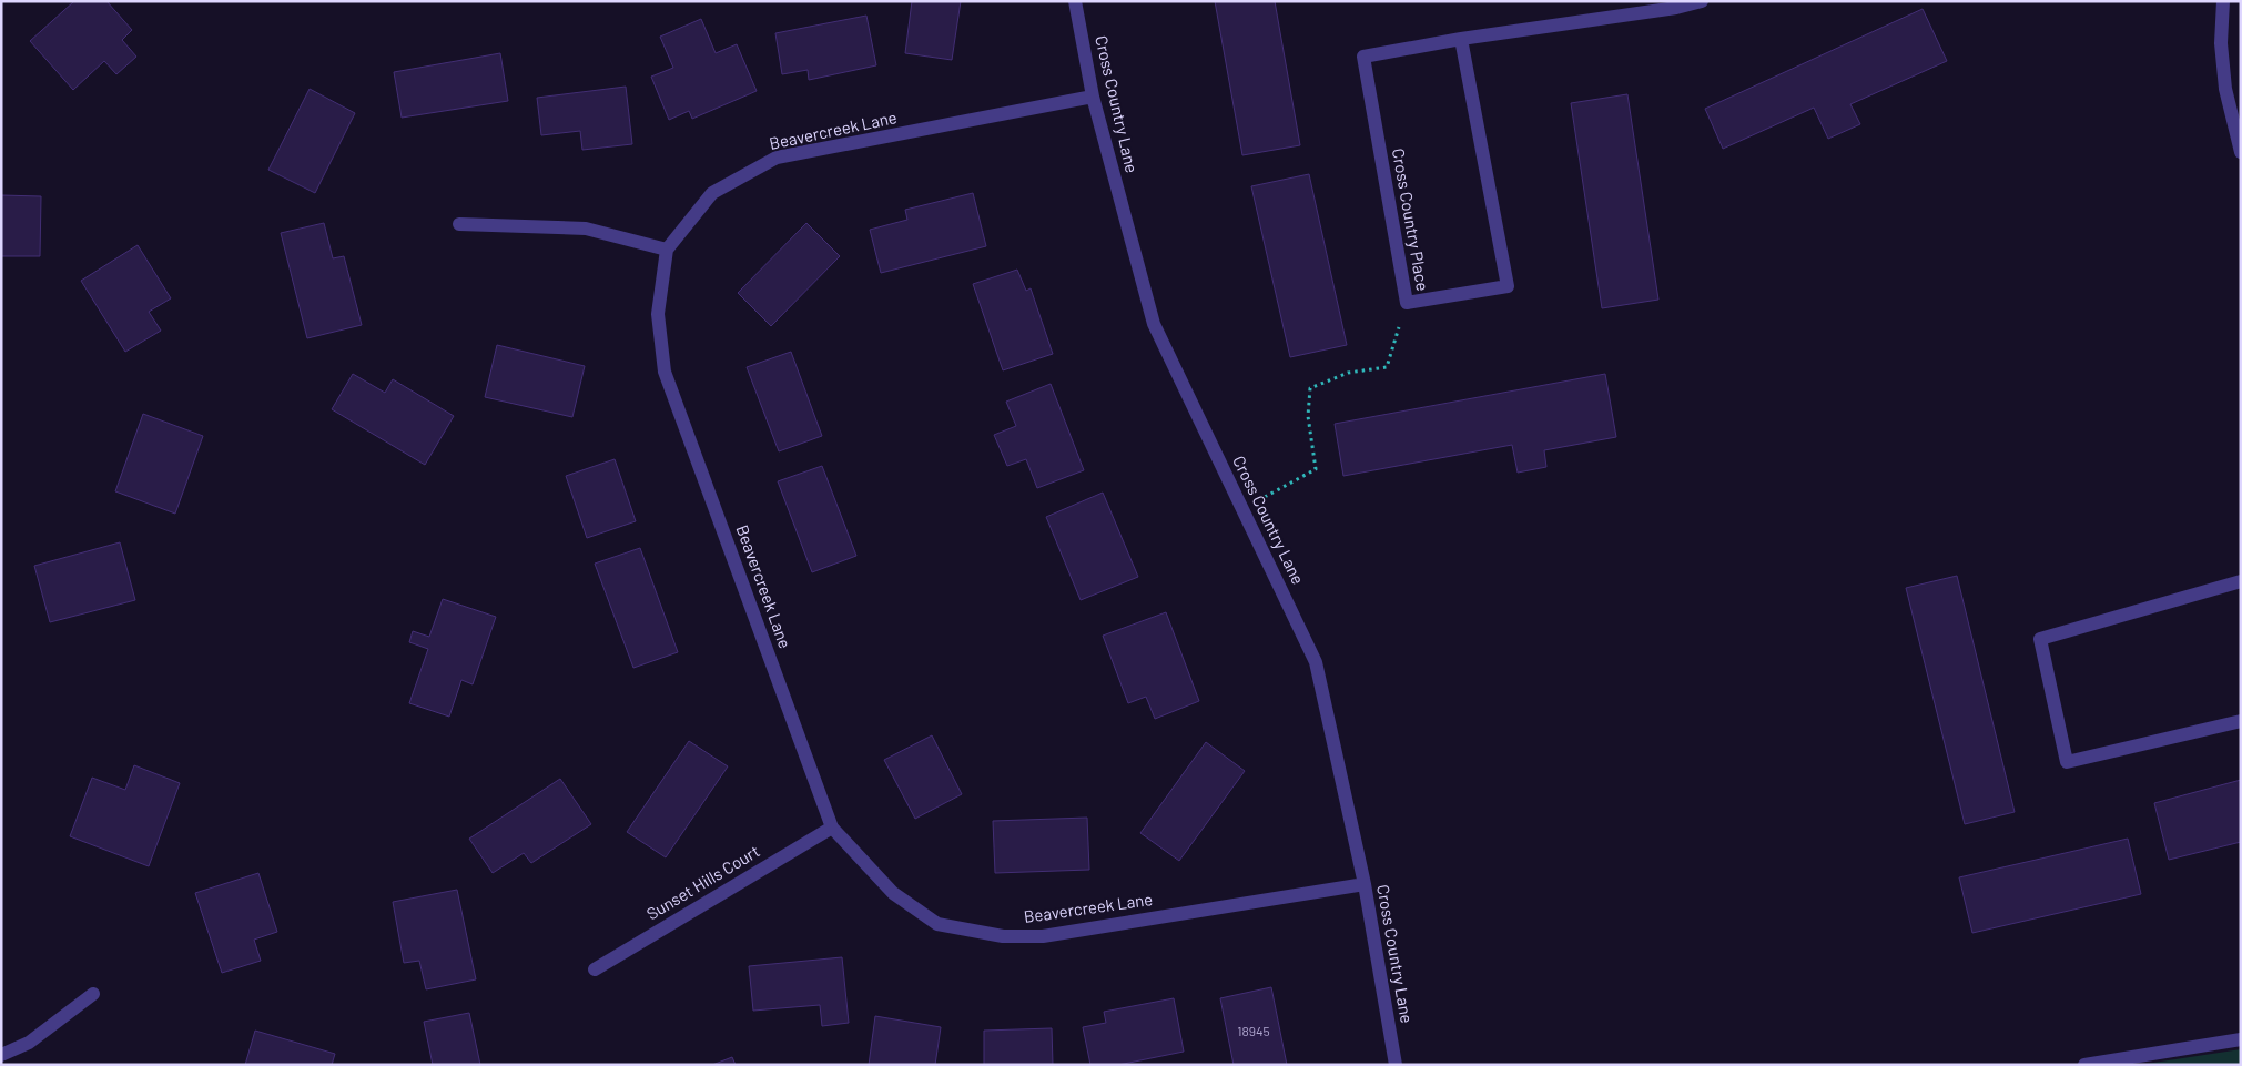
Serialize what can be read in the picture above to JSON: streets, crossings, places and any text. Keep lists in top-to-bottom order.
{
  "streets": {
    "street": [
      "Cross Country Lane",
      "Beavercreek Lane",
      "Cross Country Place",
      "Sunset Hills Court"
    ]
  },
  "crossings": [
    ["Cross Country Lane", "Beavercreek Lane"],
    ["Beavercreek Lane", "Sunset Hills Court"]
  ],
  "house_numbers": ["18945"]
}
